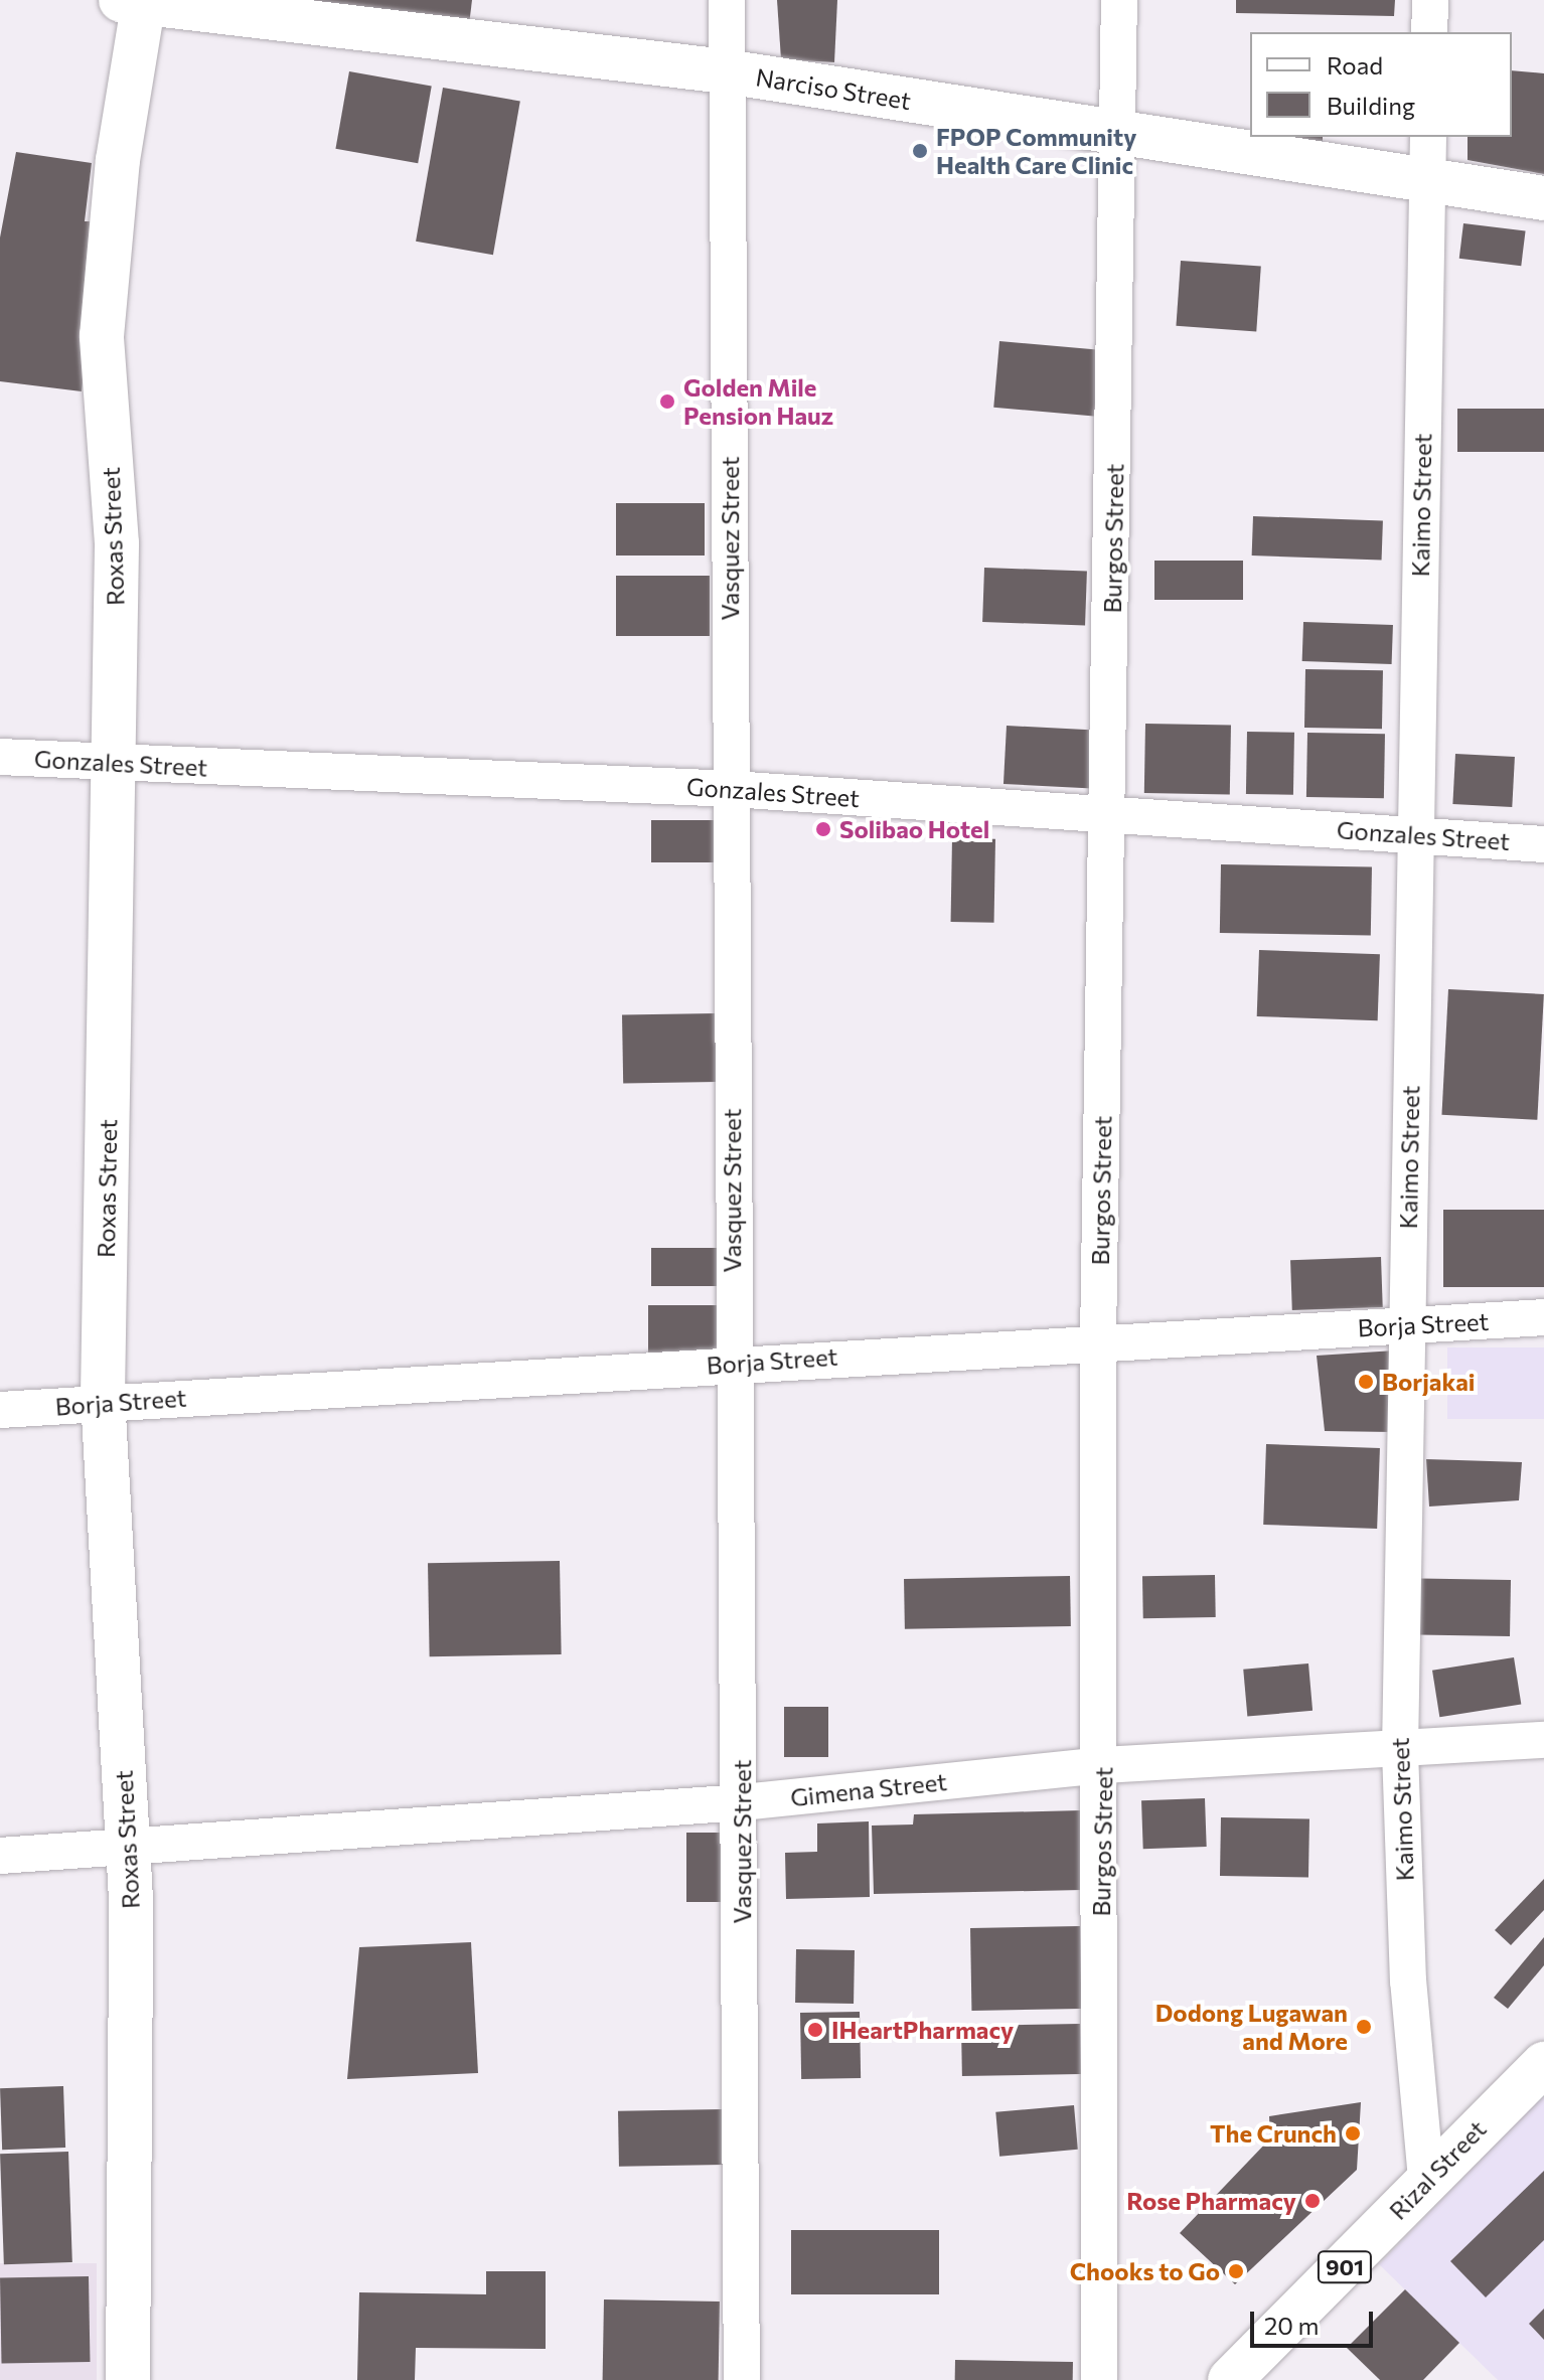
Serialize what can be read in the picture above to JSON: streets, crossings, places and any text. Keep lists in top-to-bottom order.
{
  "streets": {
    "street": [
      "Narciso Street",
      "Kaimo Street",
      "Roxas Street",
      "Vasquez Street",
      "Burgos Street",
      "Gonzales Street",
      "Borja Street",
      "Gimena Street",
      "Rizal Street",
      "901"
    ]
  },
  "crossings": [
    ["Narciso Street", "Kaimo Street"],
    ["Narciso Street", "Roxas Street"],
    ["Narciso Street", "Vasquez Street"],
    ["Narciso Street", "Burgos Street"],
    ["Kaimo Street", "Gonzales Street"],
    ["Kaimo Street", "Borja Street"],
    ["Kaimo Street", "Gimena Street"],
    ["Kaimo Street", "Rizal Street"],
    ["Roxas Street", "Gonzales Street"],
    ["Roxas Street", "Borja Street"],
    ["Roxas Street", "Gimena Street"],
    ["Vasquez Street", "Gonzales Street"],
    ["Vasquez Street", "Borja Street"],
    ["Vasquez Street", "Gimena Street"],
    ["Burgos Street", "Gonzales Street"],
    ["Burgos Street", "Borja Street"],
    ["Burgos Street", "Gimena Street"]
  ],
  "places": [
    "FPOP Community Health Care Clinic",
    "Golden Mile Pension Hauz",
    "Solibao Hotel",
    "Borjakai",
    "Dodong Lugawan and More",
    "IHeartPharmacy",
    "The Crunch",
    "Rose Pharmacy",
    "Chooks to Go"
  ],
  "legend": ["Road", "Building"],
  "scale_bar": "20 m"
}
